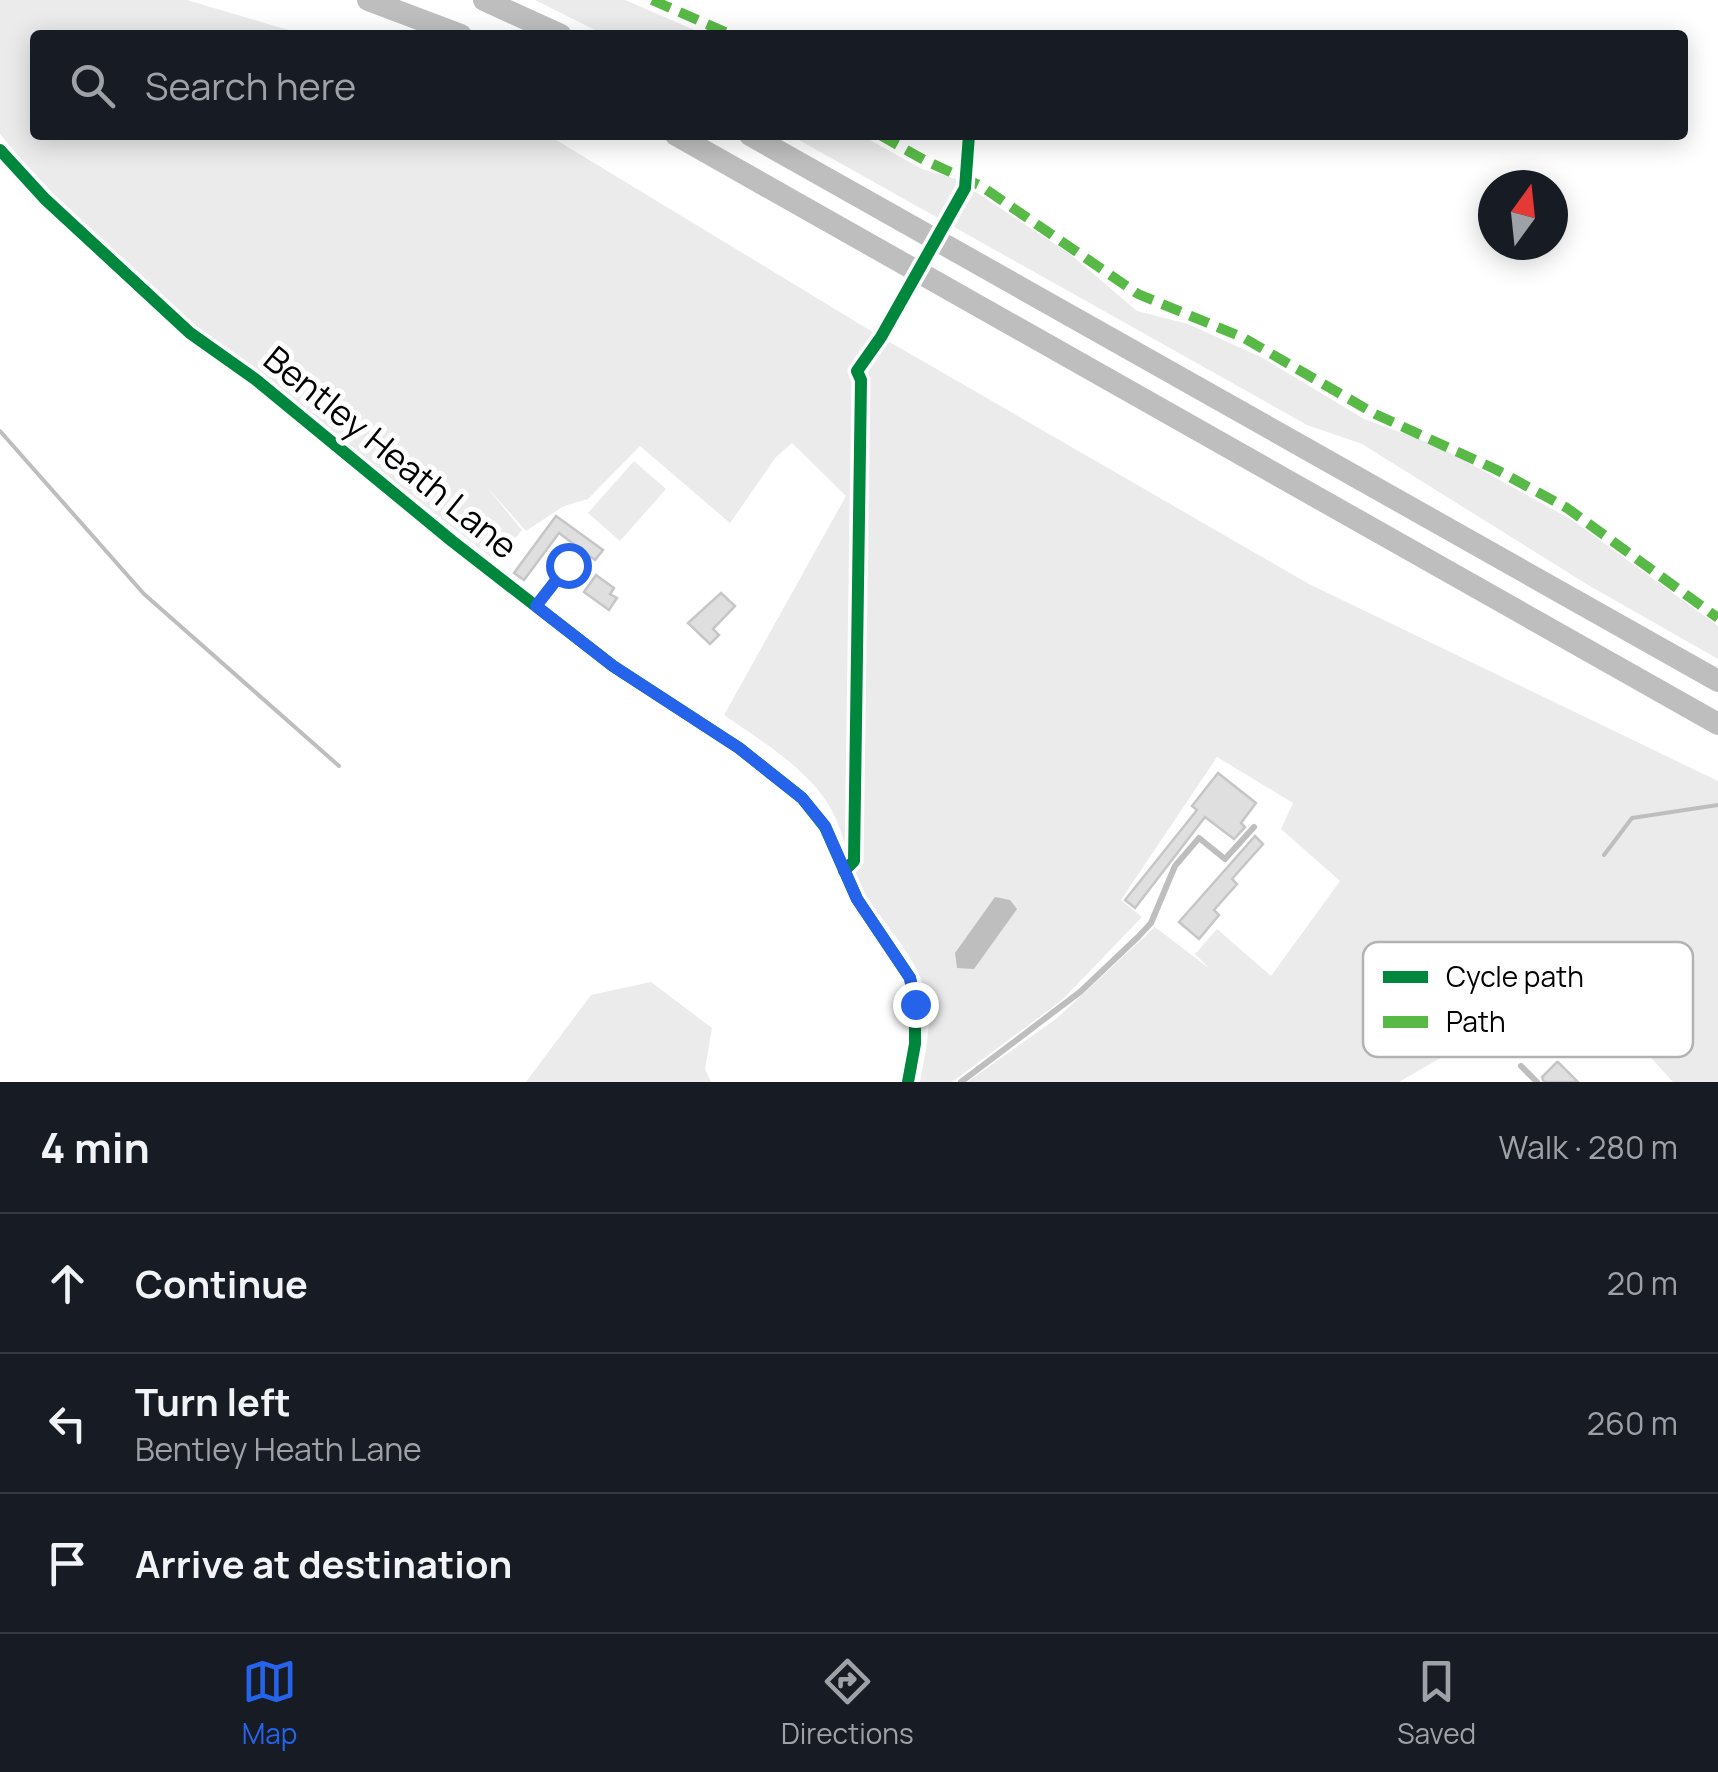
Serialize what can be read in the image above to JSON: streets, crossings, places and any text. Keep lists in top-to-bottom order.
{
  "streets": {
    "street": ["Bentley Heath Lane"]
  },
  "legend": ["Cycle path", "Path"],
  "north": "top",
  "page": {
    "search": "Search here",
    "heading": ["4 min", "Walk · 280 m"],
    "list": [
      ["Continue", "20 m"],
      ["Turn left", "Bentley Heath Lane", "260 m"],
      "Arrive at destination"
    ],
    "nav": ["Map", "Directions", "Saved"]
  }
}
